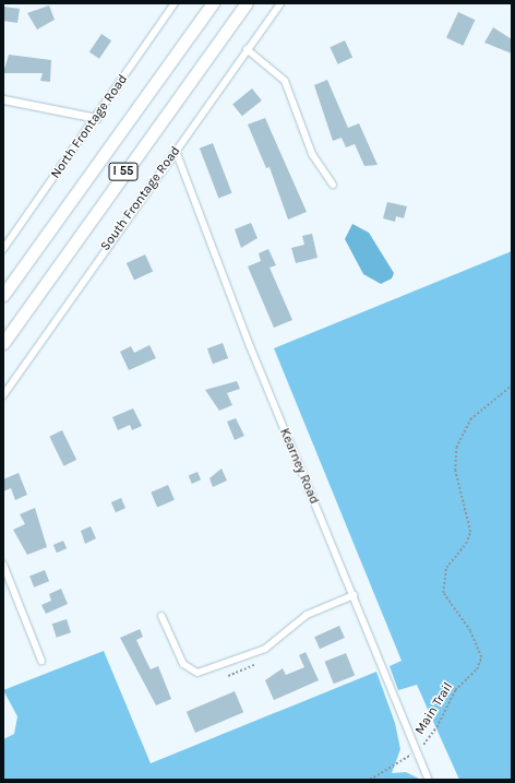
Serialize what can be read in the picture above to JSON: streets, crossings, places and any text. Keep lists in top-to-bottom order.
{
  "streets": {
    "highway": ["I 55"],
    "street": ["North Frontage Road", "South Frontage Road", "Kearney Road"],
    "path": ["Main Trail"]
  },
  "crossings": [
    ["South Frontage Road", "Kearney Road"],
    ["Kearney Road", "Main Trail"]
  ]
}
